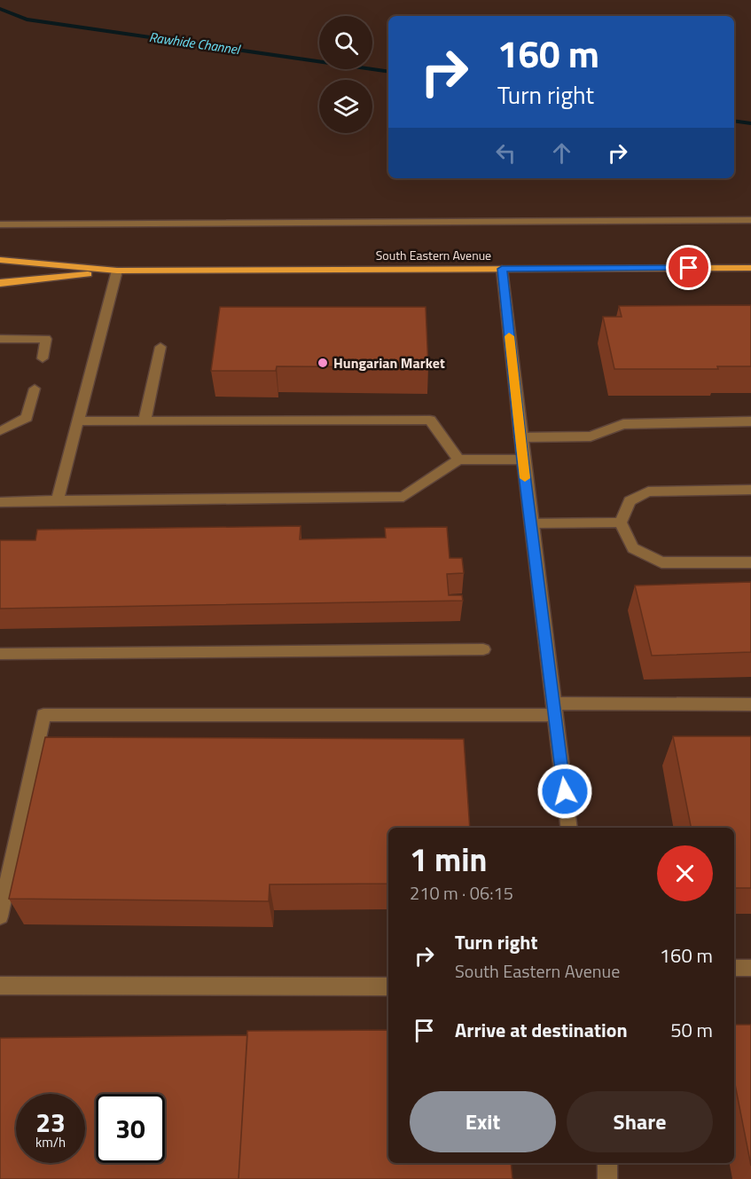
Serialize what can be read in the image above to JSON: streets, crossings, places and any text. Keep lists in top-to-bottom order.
{
  "streets": {
    "main road": ["South Eastern Avenue"]
  },
  "water": ["Rawhide Channel"],
  "places": ["Hungarian Market"],
  "page": {
    "turn": ["160 m", "Turn right"],
    "heading": ["1 min", "210 m · 06:15"],
    "list": [
      {
        "name": "Turn right",
        "note": "South Eastern Avenue",
        "value": "160 m"
      },
      {
        "name": "Arrive at destination",
        "value": "50 m"
      }
    ],
    "buttons": ["Exit", "Share"],
    "speed": "23 km/h",
    "limit": "30"
  }
}
